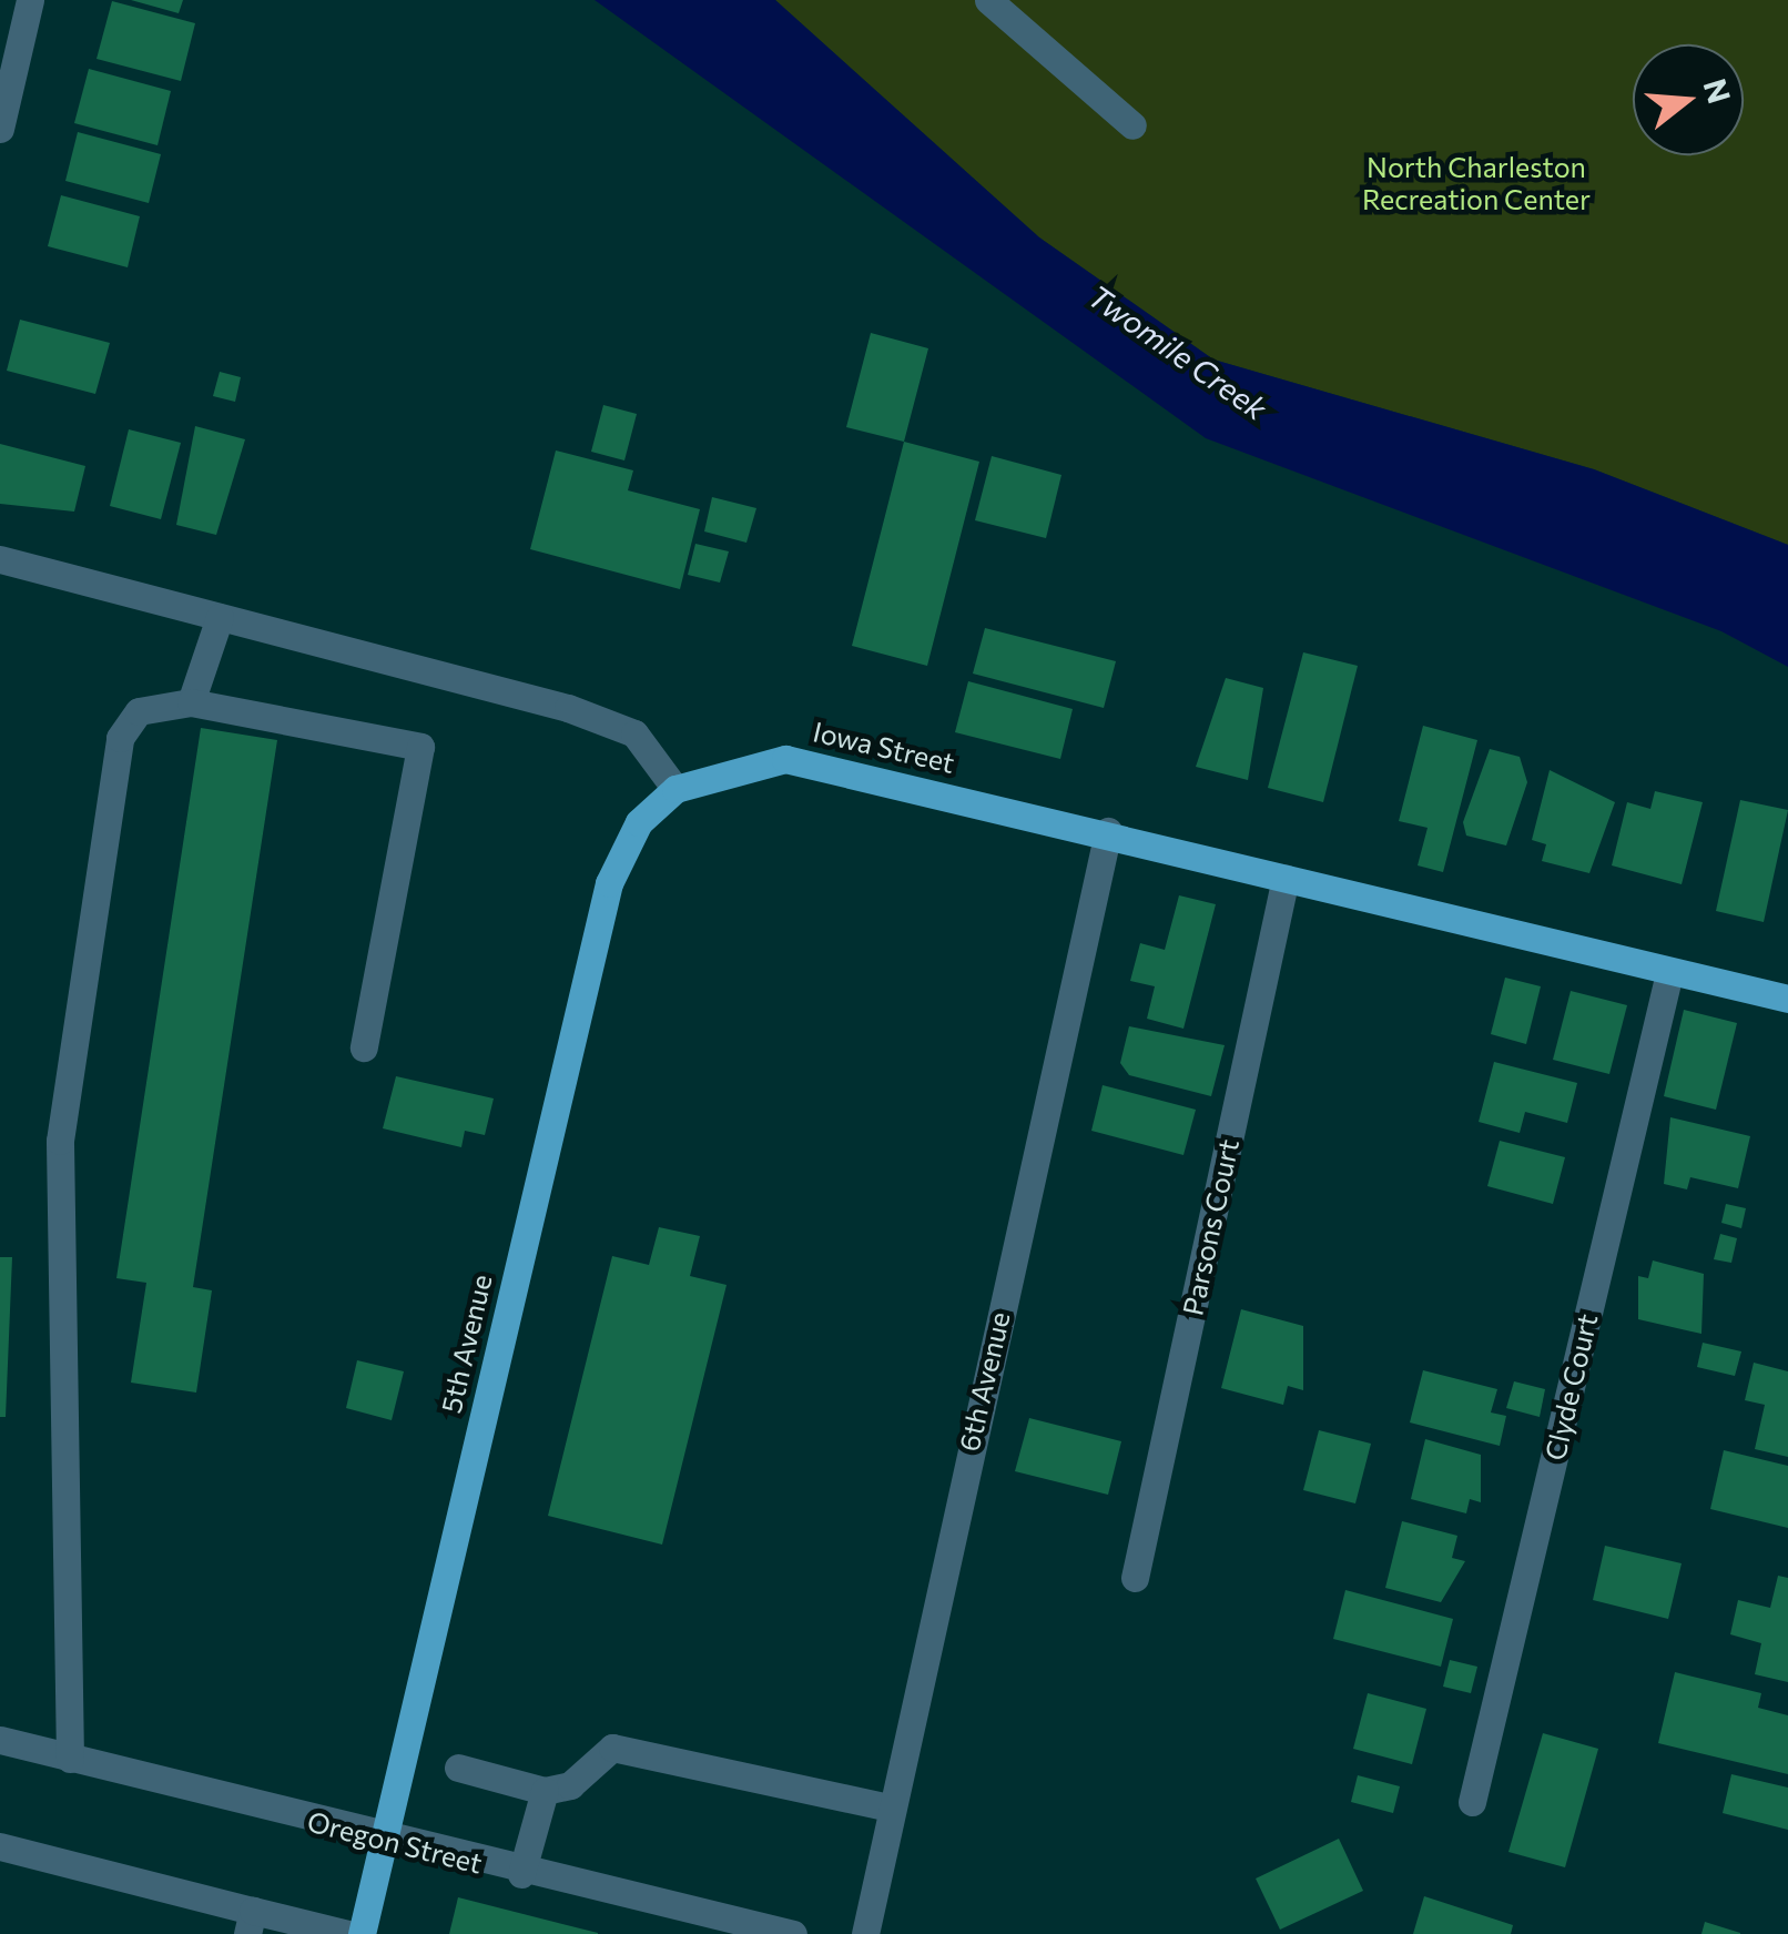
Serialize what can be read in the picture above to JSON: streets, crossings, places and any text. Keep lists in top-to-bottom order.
{
  "streets": {
    "main road": ["Iowa Street", "5th Avenue"],
    "street": [
      "Parsons Court",
      "6th Avenue",
      "Clyde Court",
      "Oregon Street"
    ]
  },
  "crossings": [
    ["Iowa Street", "Parsons Court"],
    ["Iowa Street", "5th Avenue"],
    ["Iowa Street", "6th Avenue"],
    ["Iowa Street", "Clyde Court"],
    ["5th Avenue", "Oregon Street"]
  ],
  "water": ["Twomile Creek"],
  "parks": ["North Charleston Recreation Center"],
  "north": "right"
}
